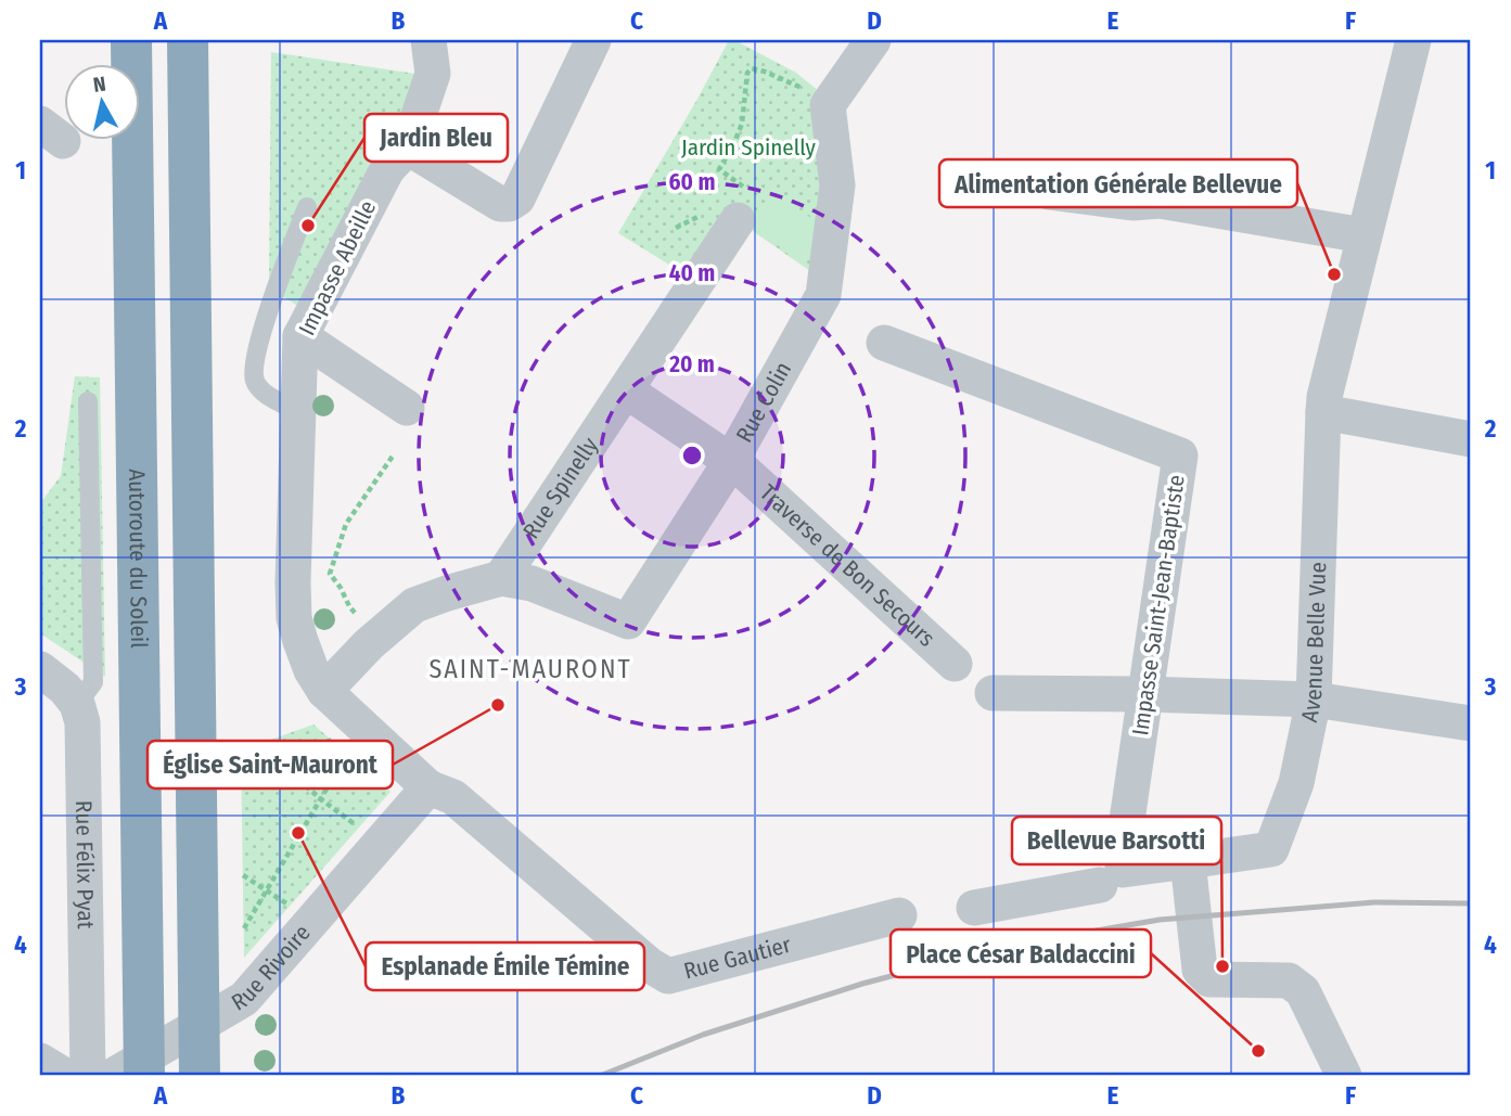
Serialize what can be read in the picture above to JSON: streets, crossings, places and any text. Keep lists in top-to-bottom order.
{
  "streets": {
    "highway": ["Autoroute du Soleil"],
    "street": [
      "Impasse Abeille",
      "Rue Colin",
      "Rue Spinelly",
      "Traverse de Bon Secours",
      "Impasse Saint-Jean-Baptiste",
      "Avenue Belle Vue",
      "Rue Félix Pyat",
      "Rue Gautier",
      "Rue Rivoire"
    ]
  },
  "crossings": [
    ["Impasse Abeille", "Rue Gautier"],
    ["Impasse Abeille", "Rue Rivoire"],
    ["Rue Colin", "Rue Spinelly"],
    ["Rue Colin", "Traverse de Bon Secours"],
    ["Rue Spinelly", "Traverse de Bon Secours"],
    ["Impasse Saint-Jean-Baptiste", "Avenue Belle Vue"],
    ["Rue Gautier", "Rue Rivoire"]
  ],
  "districts": ["SAINT-MAURONT"],
  "parks": ["Jardin Spinelly"],
  "places": [
    "Jardin Bleu",
    "Alimentation Générale Bellevue",
    "Église Saint-Mauront",
    "Esplanade Émile Témine",
    "Bellevue Barsotti",
    "Place César Baldaccini"
  ],
  "north": "top",
  "grid": {
    "columns": [
      "A",
      "B",
      "C",
      "D",
      "E",
      "F"
    ],
    "rows": [
      "1",
      "2",
      "3",
      "4"
    ]
  },
  "rings": ["60 m", "40 m", "20 m"]
}
